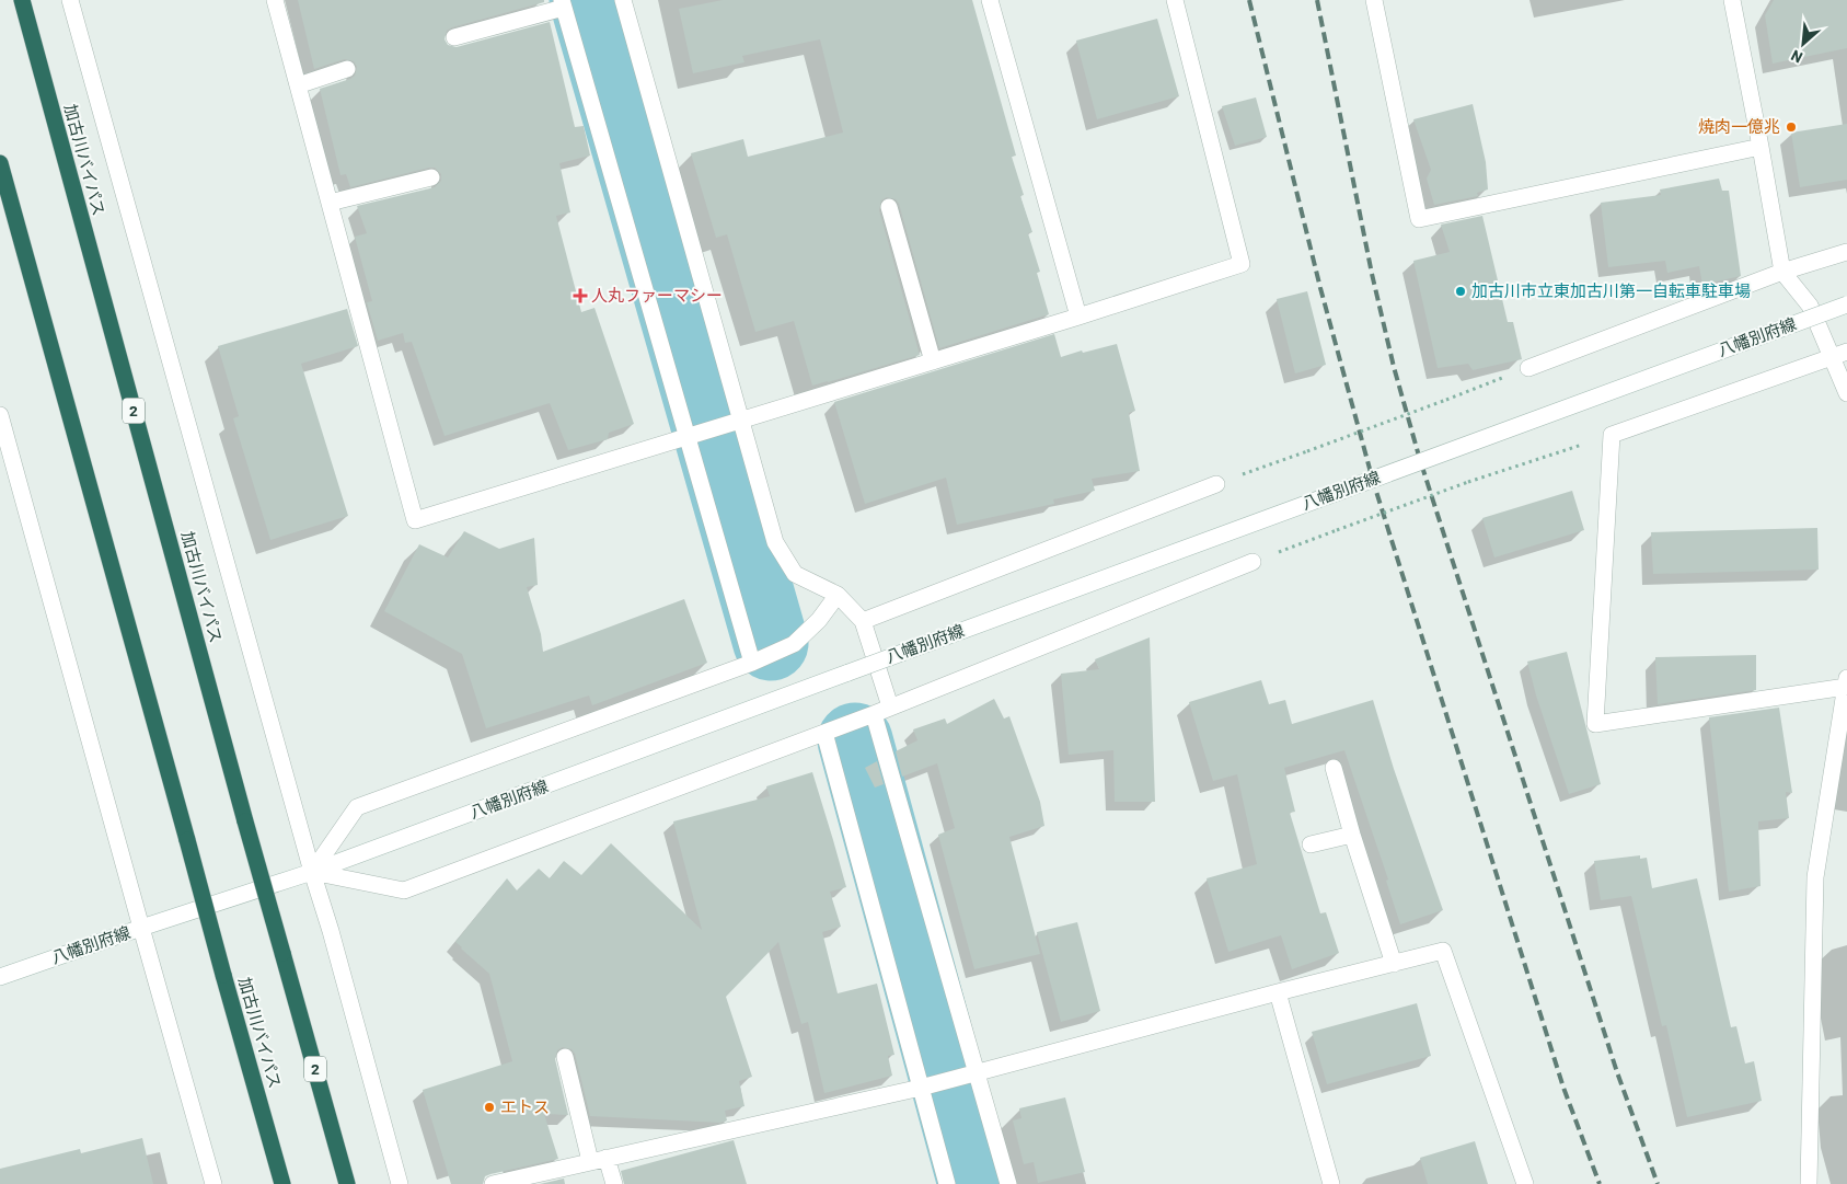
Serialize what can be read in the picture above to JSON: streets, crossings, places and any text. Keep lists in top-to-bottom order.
{
  "streets": {
    "highway": ["加古川バイパス", "2"],
    "street": ["八幡別府線"]
  },
  "places": {
    "other": ["焼肉一億兆", "加古川市立東加古川第一自転車駐車場", "エトス"],
    "health": ["人丸ファーマシー"]
  },
  "north": "bottom left"
}
